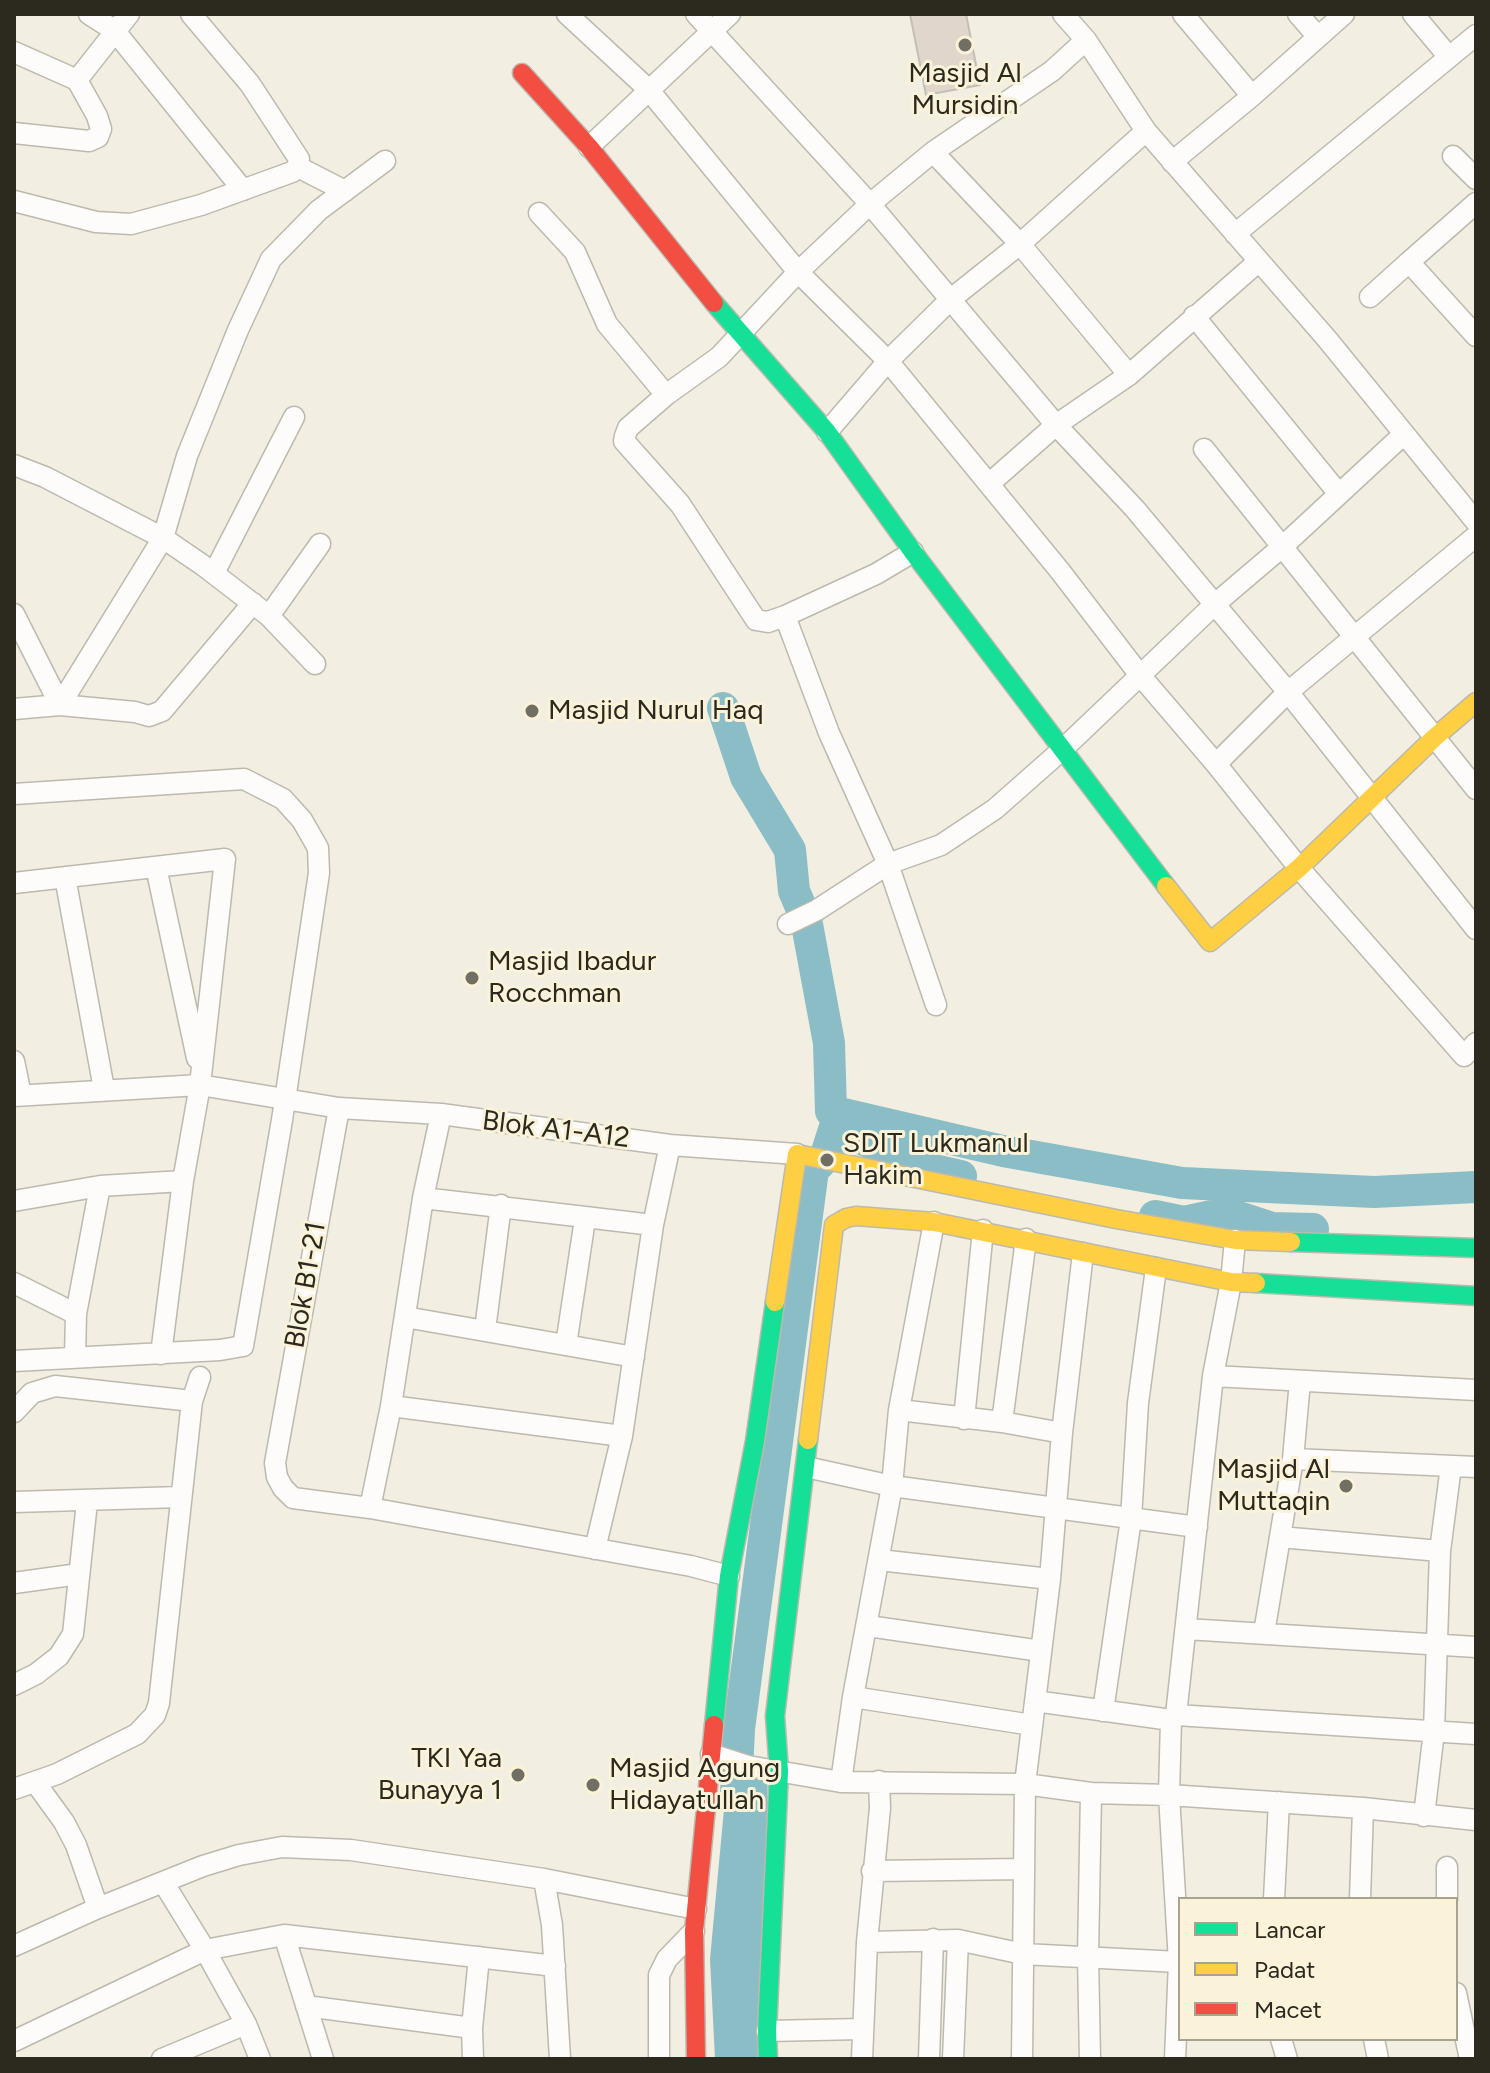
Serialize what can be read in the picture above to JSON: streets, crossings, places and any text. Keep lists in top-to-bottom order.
{
  "streets": {
    "street": ["Blok A1-A12", "Blok B1-21"]
  },
  "crossings": [
    ["Blok A1-A12", "Blok B1-21"]
  ],
  "places": [
    "Masjid Al Mursidin",
    "Masjid Nurul Haq",
    "Masjid Ibadur Rocchman",
    "SDIT Lukmanul Hakim",
    "Masjid Al Muttaqin",
    "TKI Yaa Bunayya 1",
    "Masjid Agung Hidayatullah"
  ],
  "legend": ["Lancar", "Padat", "Macet"]
}
